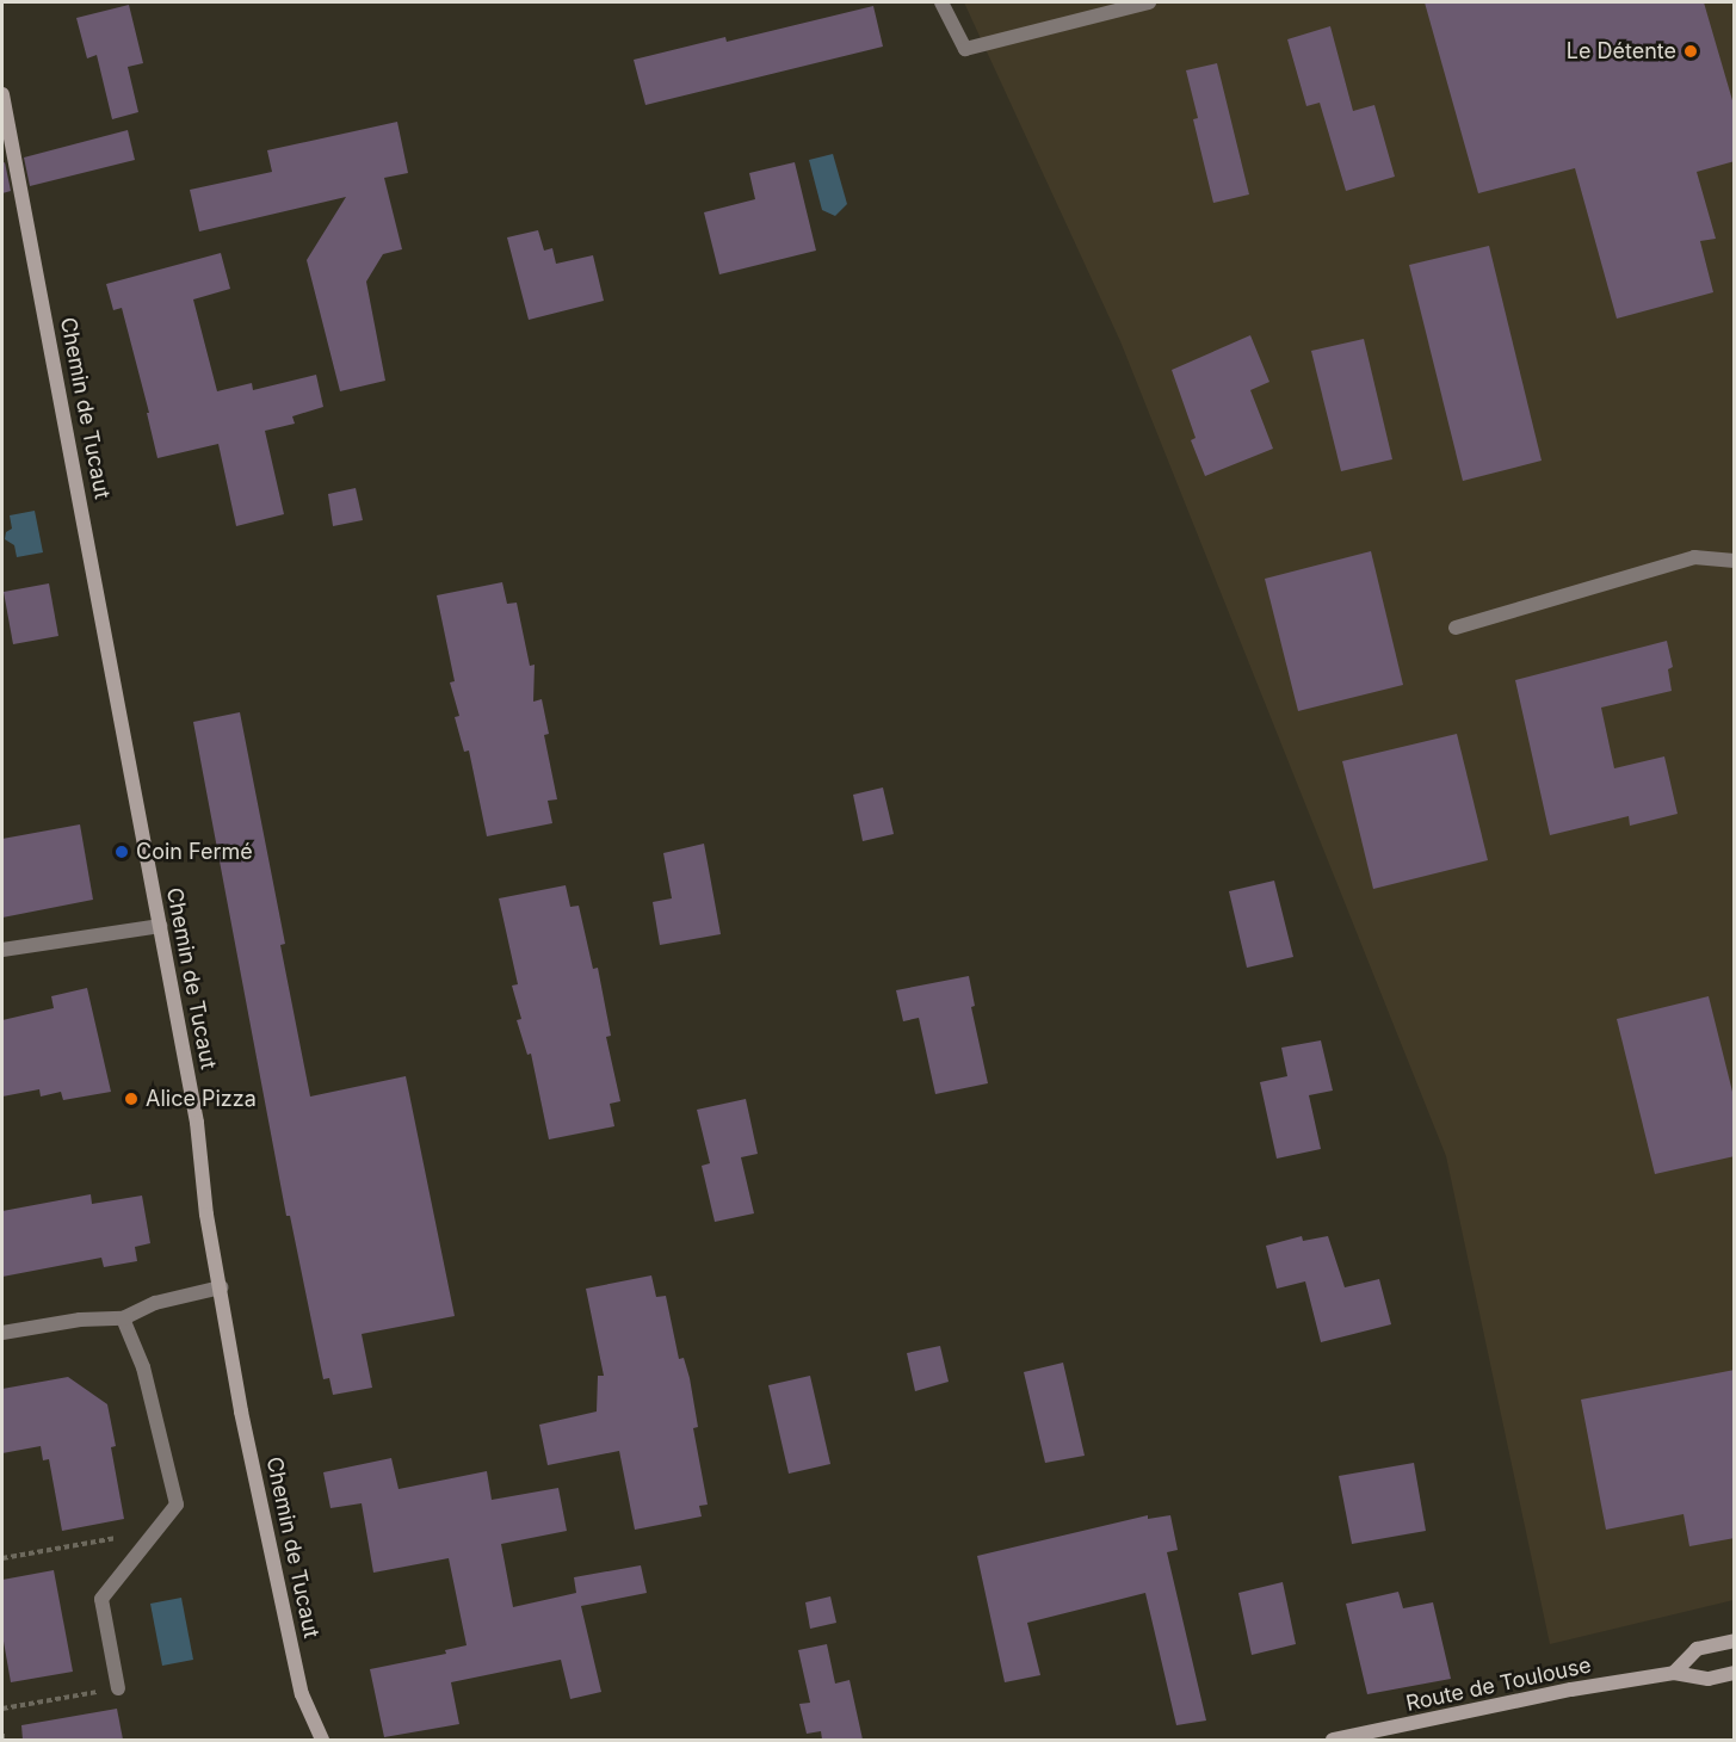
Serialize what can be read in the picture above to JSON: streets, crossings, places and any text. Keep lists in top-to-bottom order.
{
  "streets": {
    "main road": ["Chemin de Tucaut", "Route de Toulouse"]
  },
  "places": ["Le Détente", "Coin Fermé", "Alice Pizza"]
}
